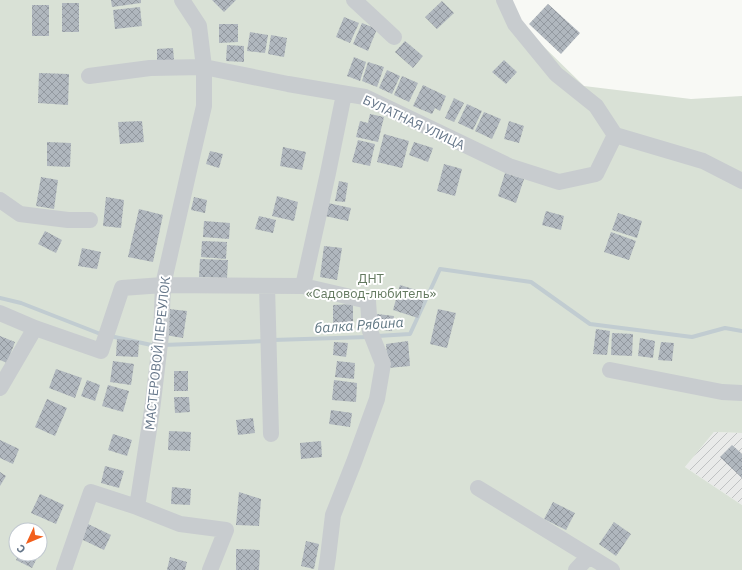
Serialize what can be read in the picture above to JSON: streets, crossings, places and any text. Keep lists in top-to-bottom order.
{
  "streets": {
    "street": ["БУЛАТНАЯ УЛИЦА", "МАСТЕРОВОЙ ПЕРЕУЛОК"]
  },
  "crossings": [
    ["БУЛАТНАЯ УЛИЦА", "МАСТЕРОВОЙ ПЕРЕУЛОК"]
  ],
  "water": ["балка Рябина"],
  "parks": ["ДНТ «Садовод-любитель»"],
  "north": "bottom left"
}
